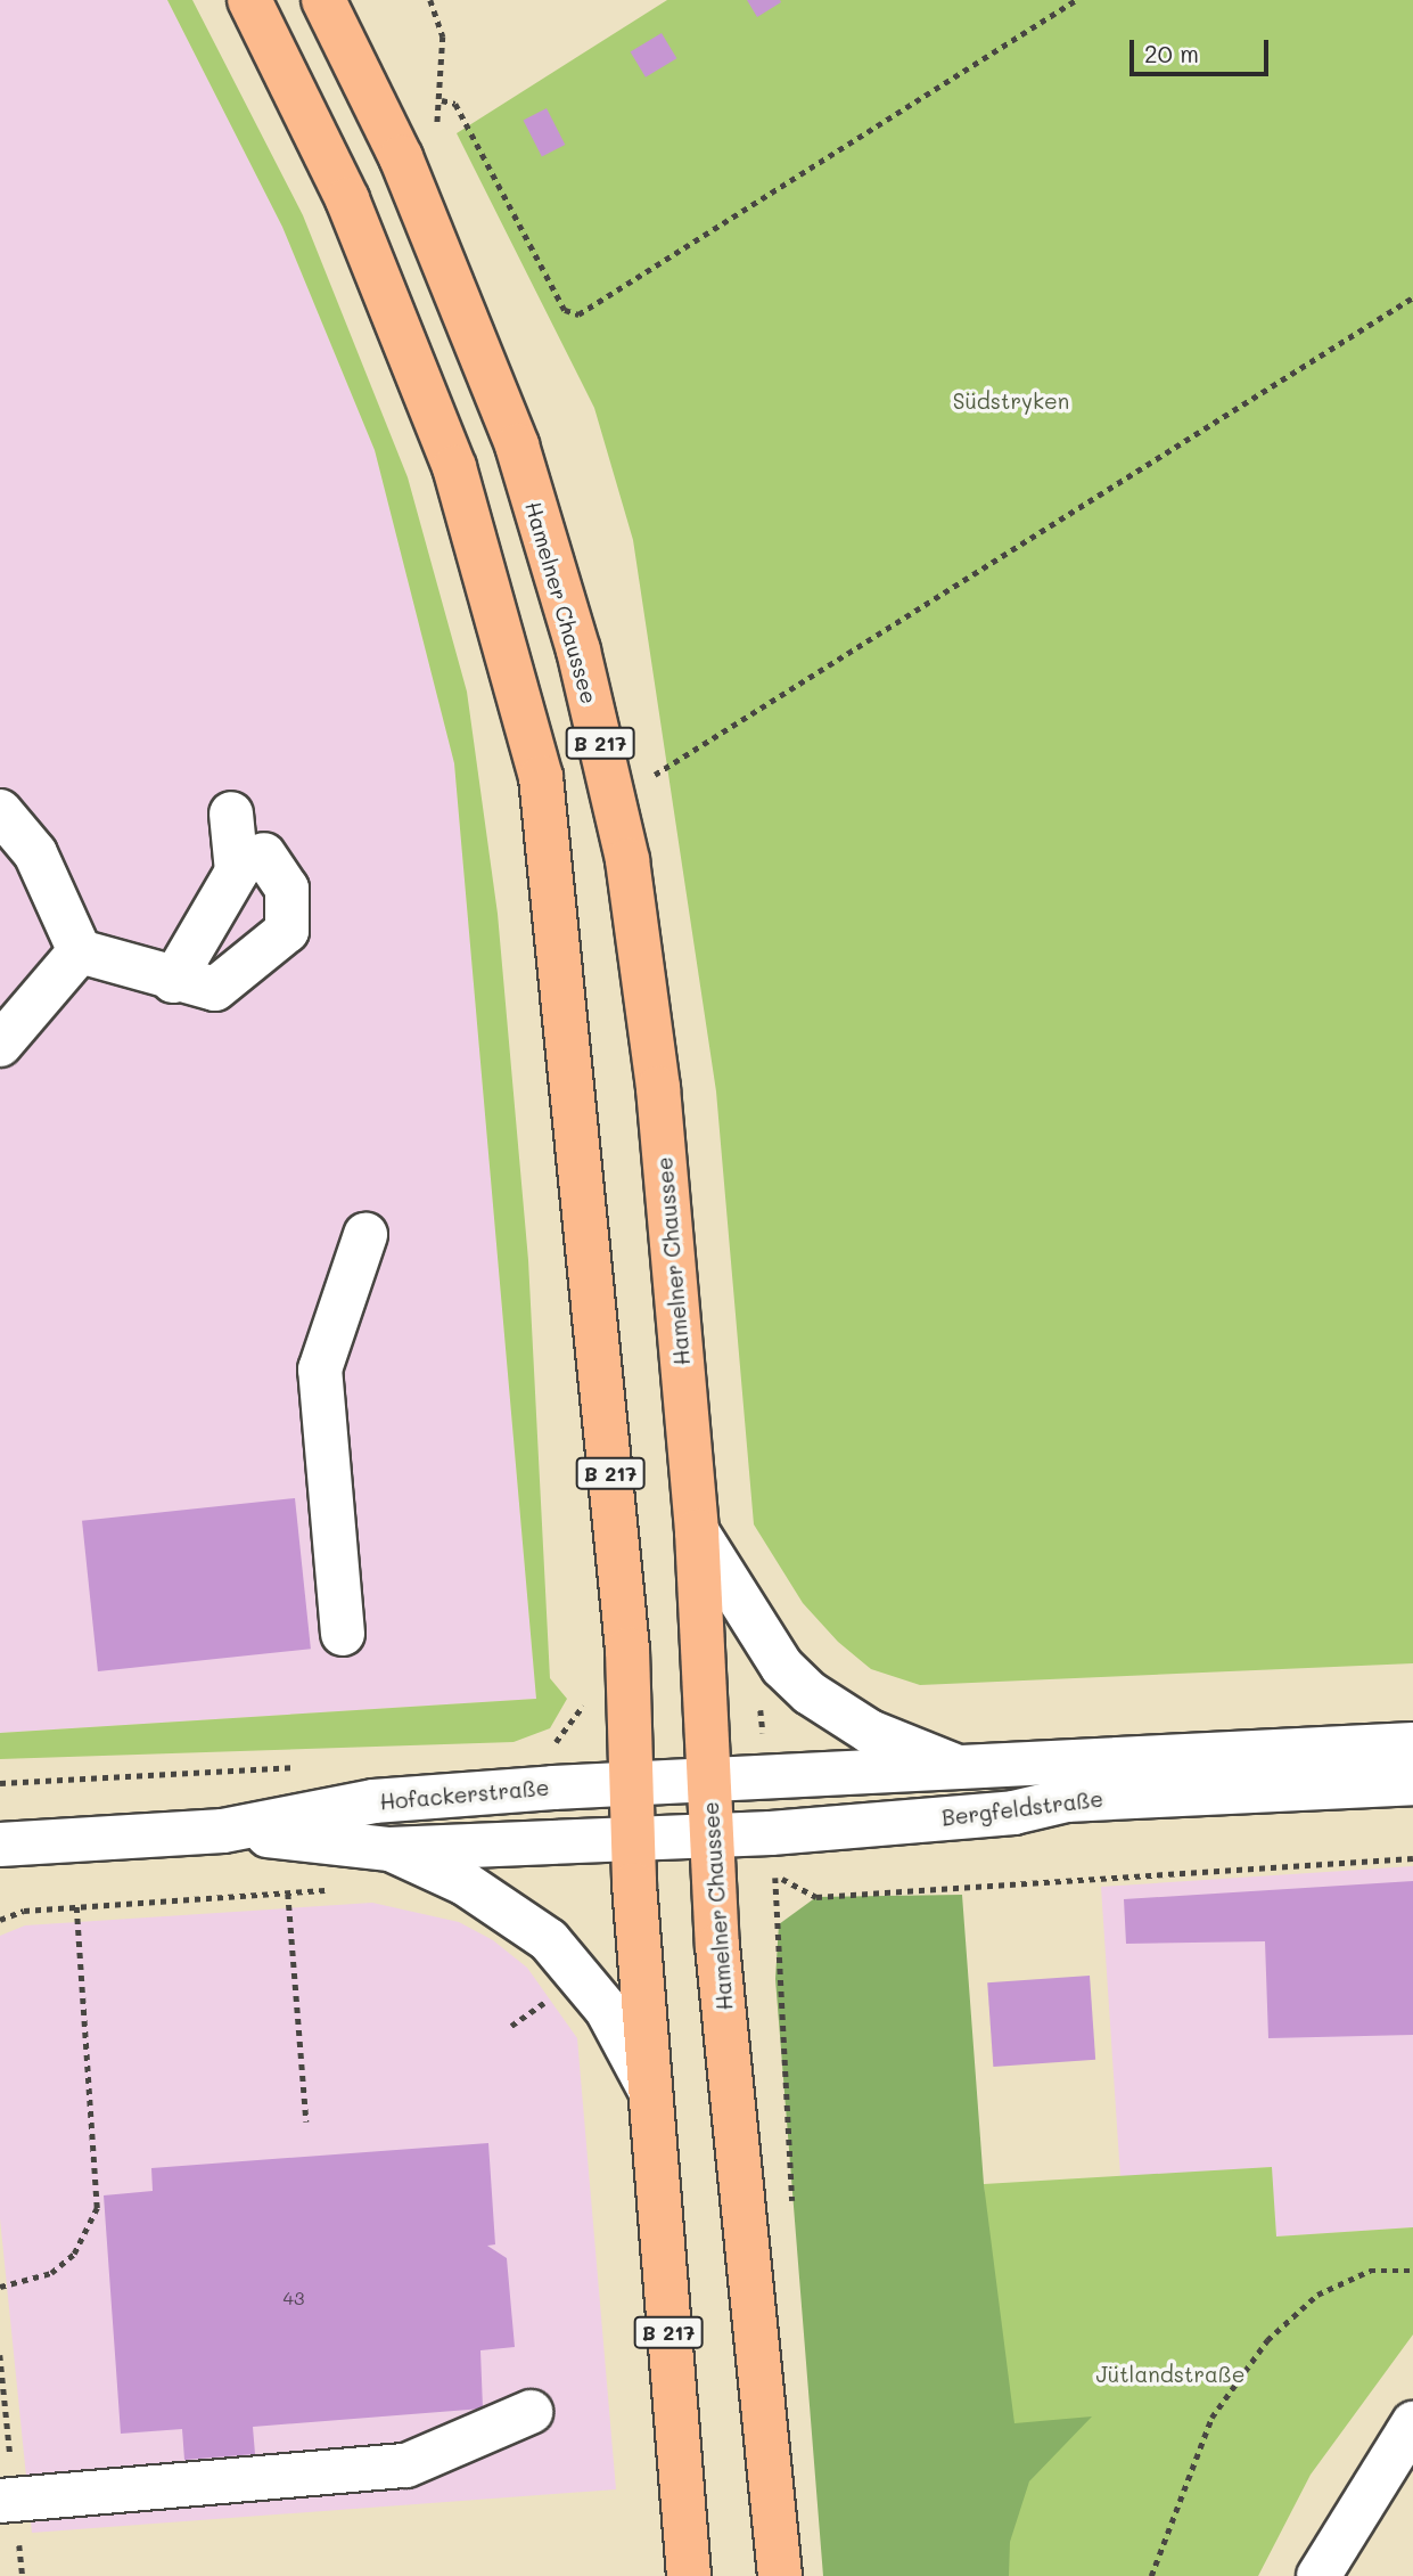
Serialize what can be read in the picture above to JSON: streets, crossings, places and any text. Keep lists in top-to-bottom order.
{
  "streets": {
    "main road": ["Hamelner Chaussee", "B 217"],
    "street": ["Hofackerstraße", "Bergfeldstraße"]
  },
  "crossings": [
    ["Hamelner Chaussee", "Hofackerstraße"],
    ["Hamelner Chaussee", "Bergfeldstraße"],
    ["B 217", "Hofackerstraße"],
    ["B 217", "Bergfeldstraße"],
    ["Hofackerstraße", "Bergfeldstraße"]
  ],
  "parks": ["Südstryken", "Jütlandstraße"],
  "house_numbers": ["43"],
  "scale_bar": "20 m"
}
